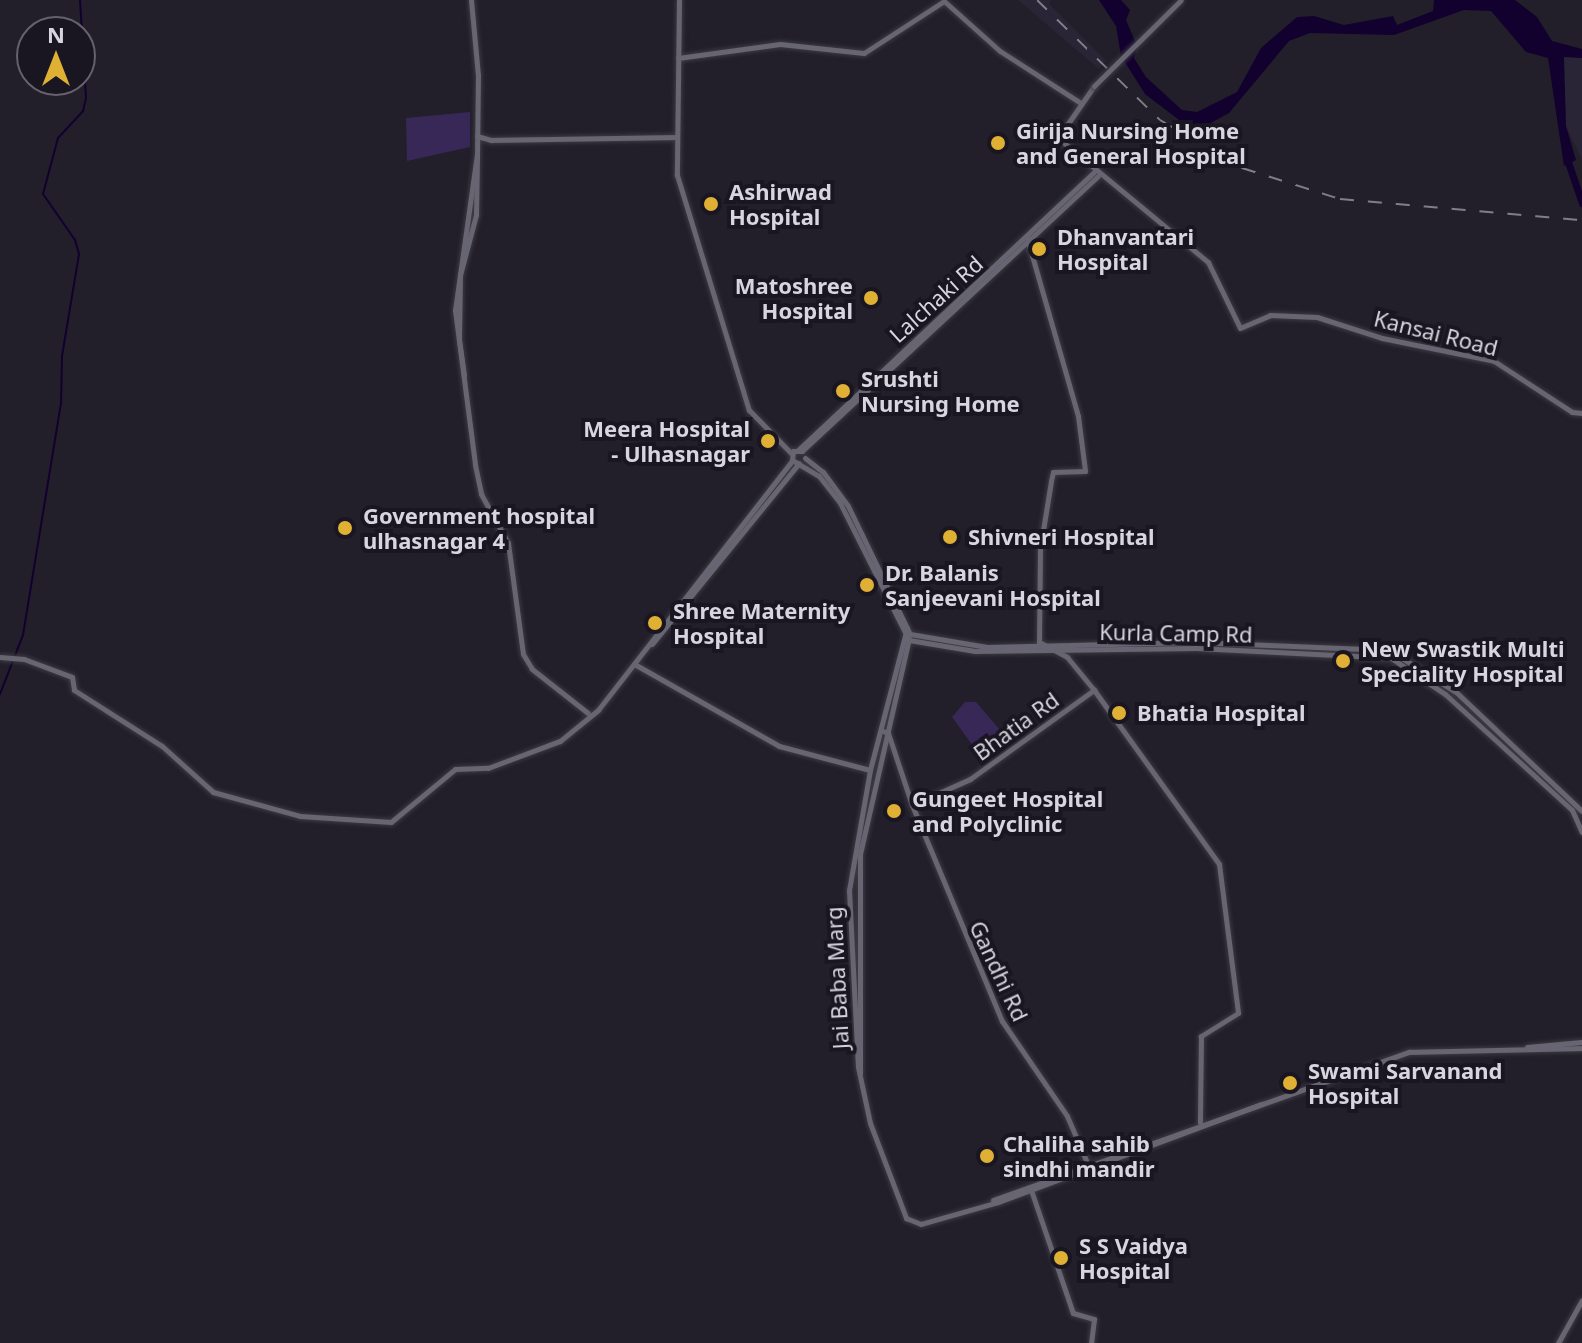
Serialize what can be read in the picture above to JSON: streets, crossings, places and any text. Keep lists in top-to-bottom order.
{
  "streets": {
    "street": [
      "Lalchaki Rd",
      "Kansai Road",
      "Kurla Camp Rd",
      "Bhatia Rd",
      "Gandhi Rd",
      "Jai Baba Marg"
    ]
  },
  "crossings": [
    ["Lalchaki Rd", "Kansai Road"],
    ["Kurla Camp Rd", "Jai Baba Marg"],
    ["Bhatia Rd", "Gandhi Rd"],
    ["Gandhi Rd", "Jai Baba Marg"]
  ],
  "places": [
    "Girija Nursing Home and General Hospital",
    "Ashirwad Hospital",
    "Dhanvantari Hospital",
    "Matoshree Hospital",
    "Srushti Nursing Home",
    "Meera Hospital - Ulhasnagar",
    "Government hospital ulhasnagar 4",
    "Shivneri Hospital",
    "Dr. Balanis Sanjeevani Hospital",
    "Shree Maternity Hospital",
    "New Swastik Multi Speciality Hospital",
    "Bhatia Hospital",
    "Gungeet Hospital and Polyclinic",
    "Swami Sarvanand Hospital",
    "Chaliha sahib sindhi mandir",
    "S S Vaidya Hospital"
  ],
  "north": "top"
}
